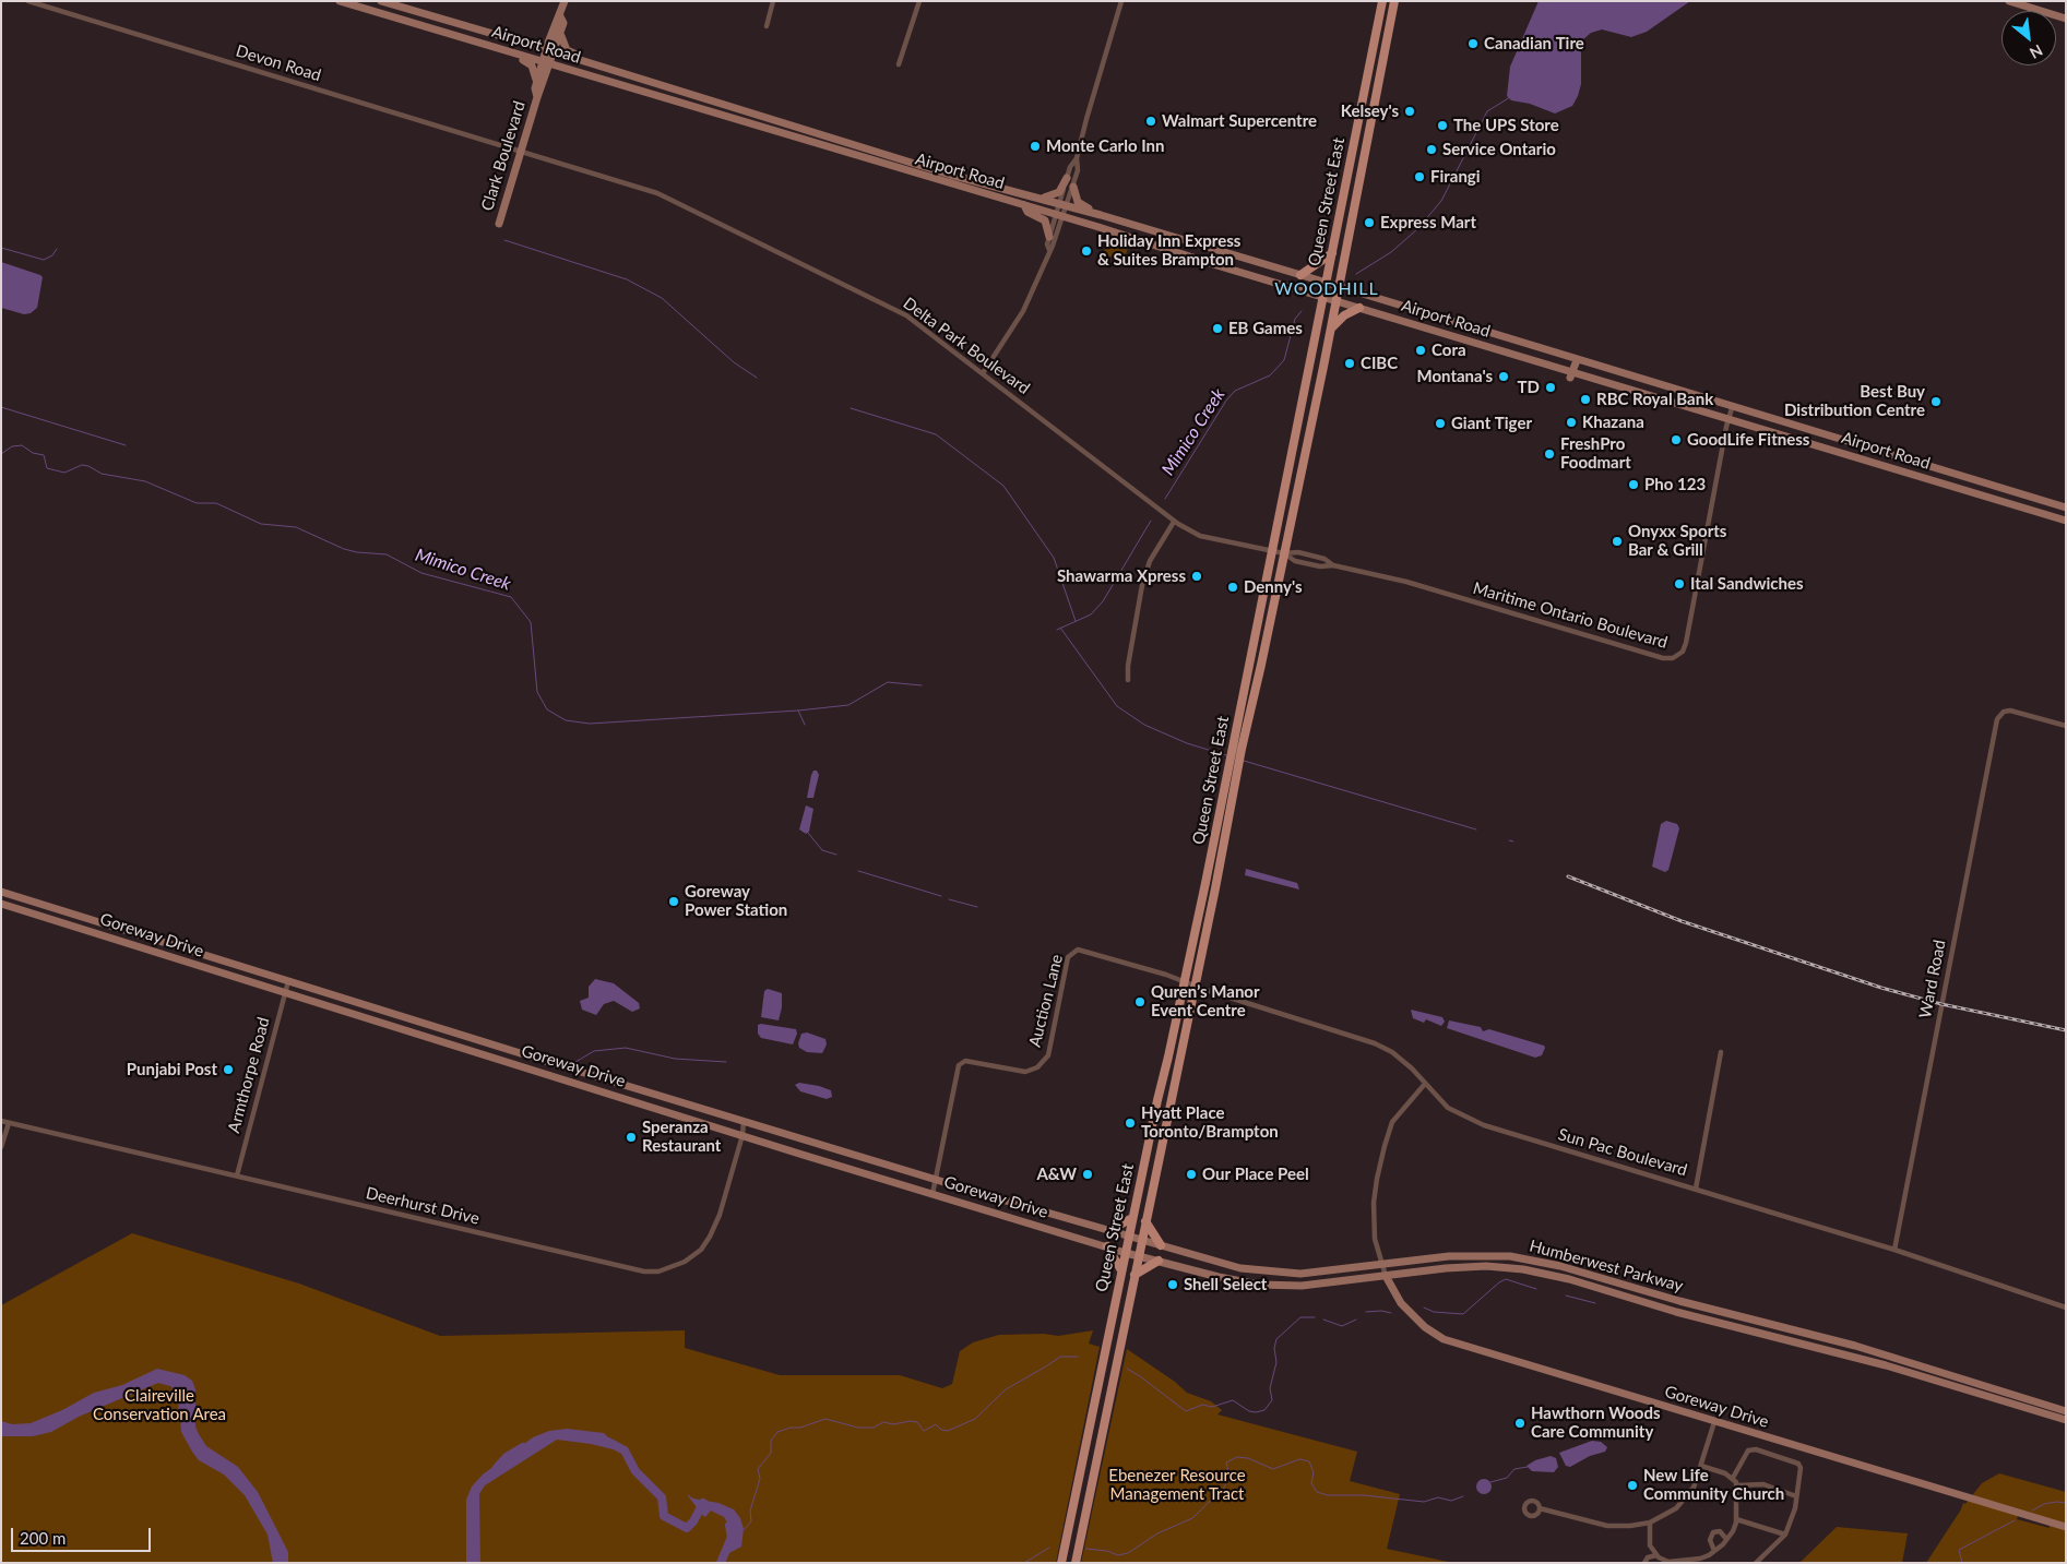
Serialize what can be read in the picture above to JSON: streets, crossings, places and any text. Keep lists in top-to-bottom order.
{
  "streets": {
    "main road": [
      "Airport Road",
      "Clark Boulevard",
      "Queen Street East",
      "Goreway Drive",
      "Humberwest Parkway"
    ],
    "street": [
      "Devon Road",
      "Delta Park Boulevard",
      "Maritime Ontario Boulevard",
      "Ward Road",
      "Auction Lane",
      "Armthorpe Road",
      "Sun Pac Boulevard",
      "Deerhurst Drive"
    ]
  },
  "crossings": [
    ["Airport Road", "Clark Boulevard"],
    ["Airport Road", "Queen Street East"],
    ["Airport Road", "Maritime Ontario Boulevard"],
    ["Devon Road", "Clark Boulevard"],
    ["Devon Road", "Delta Park Boulevard"],
    ["Clark Boulevard", "Delta Park Boulevard"],
    ["Queen Street East", "Delta Park Boulevard"],
    ["Queen Street East", "Maritime Ontario Boulevard"],
    ["Queen Street East", "Goreway Drive"],
    ["Queen Street East", "Auction Lane"],
    ["Queen Street East", "Sun Pac Boulevard"],
    ["Queen Street East", "Humberwest Parkway"],
    ["Delta Park Boulevard", "Maritime Ontario Boulevard"],
    ["Goreway Drive", "Auction Lane"],
    ["Goreway Drive", "Armthorpe Road"],
    ["Goreway Drive", "Deerhurst Drive"],
    ["Goreway Drive", "Humberwest Parkway"],
    ["Ward Road", "Sun Pac Boulevard"],
    ["Auction Lane", "Sun Pac Boulevard"],
    ["Armthorpe Road", "Deerhurst Drive"]
  ],
  "districts": ["WOODHILL"],
  "water": ["Mimico Creek"],
  "parks": ["Claireville Conservation Area", "Ebenezer Resource Management Tract"],
  "places": [
    "Canadian Tire",
    "Kelsey's",
    "Walmart Supercentre",
    "The UPS Store",
    "Monte Carlo Inn",
    "Service Ontario",
    "Firangi",
    "Express Mart",
    "Holiday Inn Express & Suites Brampton",
    "EB Games",
    "Cora",
    "CIBC",
    "Montana's",
    "TD",
    "RBC Royal Bank",
    "Best Buy Distribution Centre",
    "Khazana",
    "Giant Tiger",
    "GoodLife Fitness",
    "FreshPro Foodmart",
    "Pho 123",
    "Onyxx Sports Bar & Grill",
    "Shawarma Xpress",
    "Ital Sandwiches",
    "Denny's",
    "Goreway Power Station",
    "Quren’s Manor Event Centre",
    "Punjabi Post",
    "Hyatt Place Toronto/Brampton",
    "Speranza Restaurant",
    "A&W",
    "Our Place Peel",
    "Shell Select",
    "Hawthorn Woods Care Community",
    "New Life Community Church"
  ],
  "scale_bar": "200 m",
  "north": "bottom right"
}
